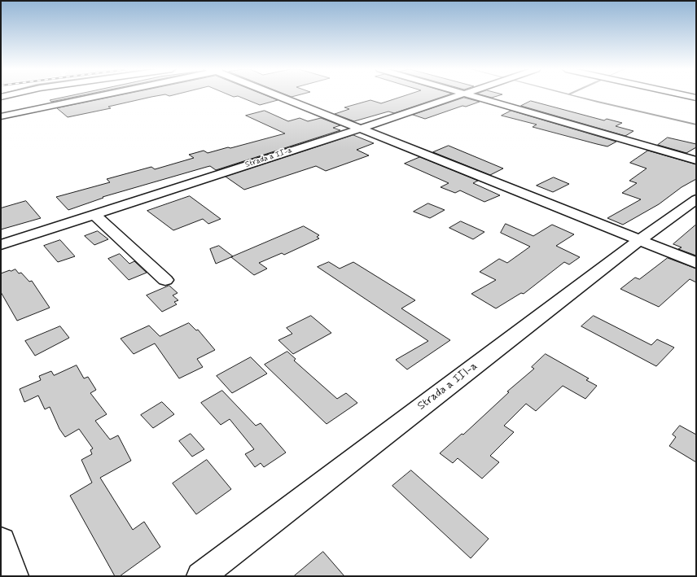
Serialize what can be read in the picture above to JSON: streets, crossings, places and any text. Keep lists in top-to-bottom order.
{
  "streets": {
    "street": ["Strada a II-a", "Strada a III-a"]
  }
}
